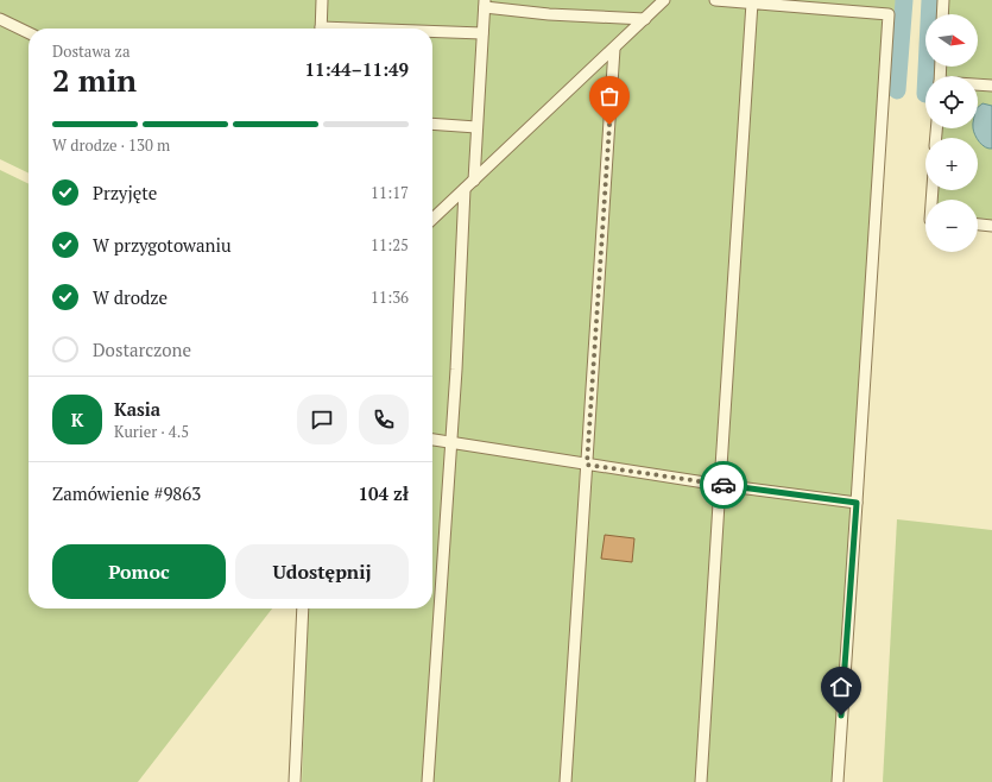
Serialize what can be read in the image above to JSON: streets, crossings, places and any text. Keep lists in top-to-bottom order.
{
  "north": "right",
  "page": {
    "map_buttons": ["+", "−"],
    "heading": ["2 min", "Dostawa za", "11:44–11:49"],
    "panel": [
      "Kasia",
      "Kurier · 4.5",
      "Zamówienie #9863",
      "104 zł"
    ],
    "bar": "W drodze · 130 m",
    "list": [
      ["Przyjęte", "11:17"],
      ["W przygotowaniu", "11:25"],
      ["W drodze", "11:36"],
      "Dostarczone"
    ],
    "round": "K",
    "buttons": ["Pomoc", "Udostępnij"]
  }
}
